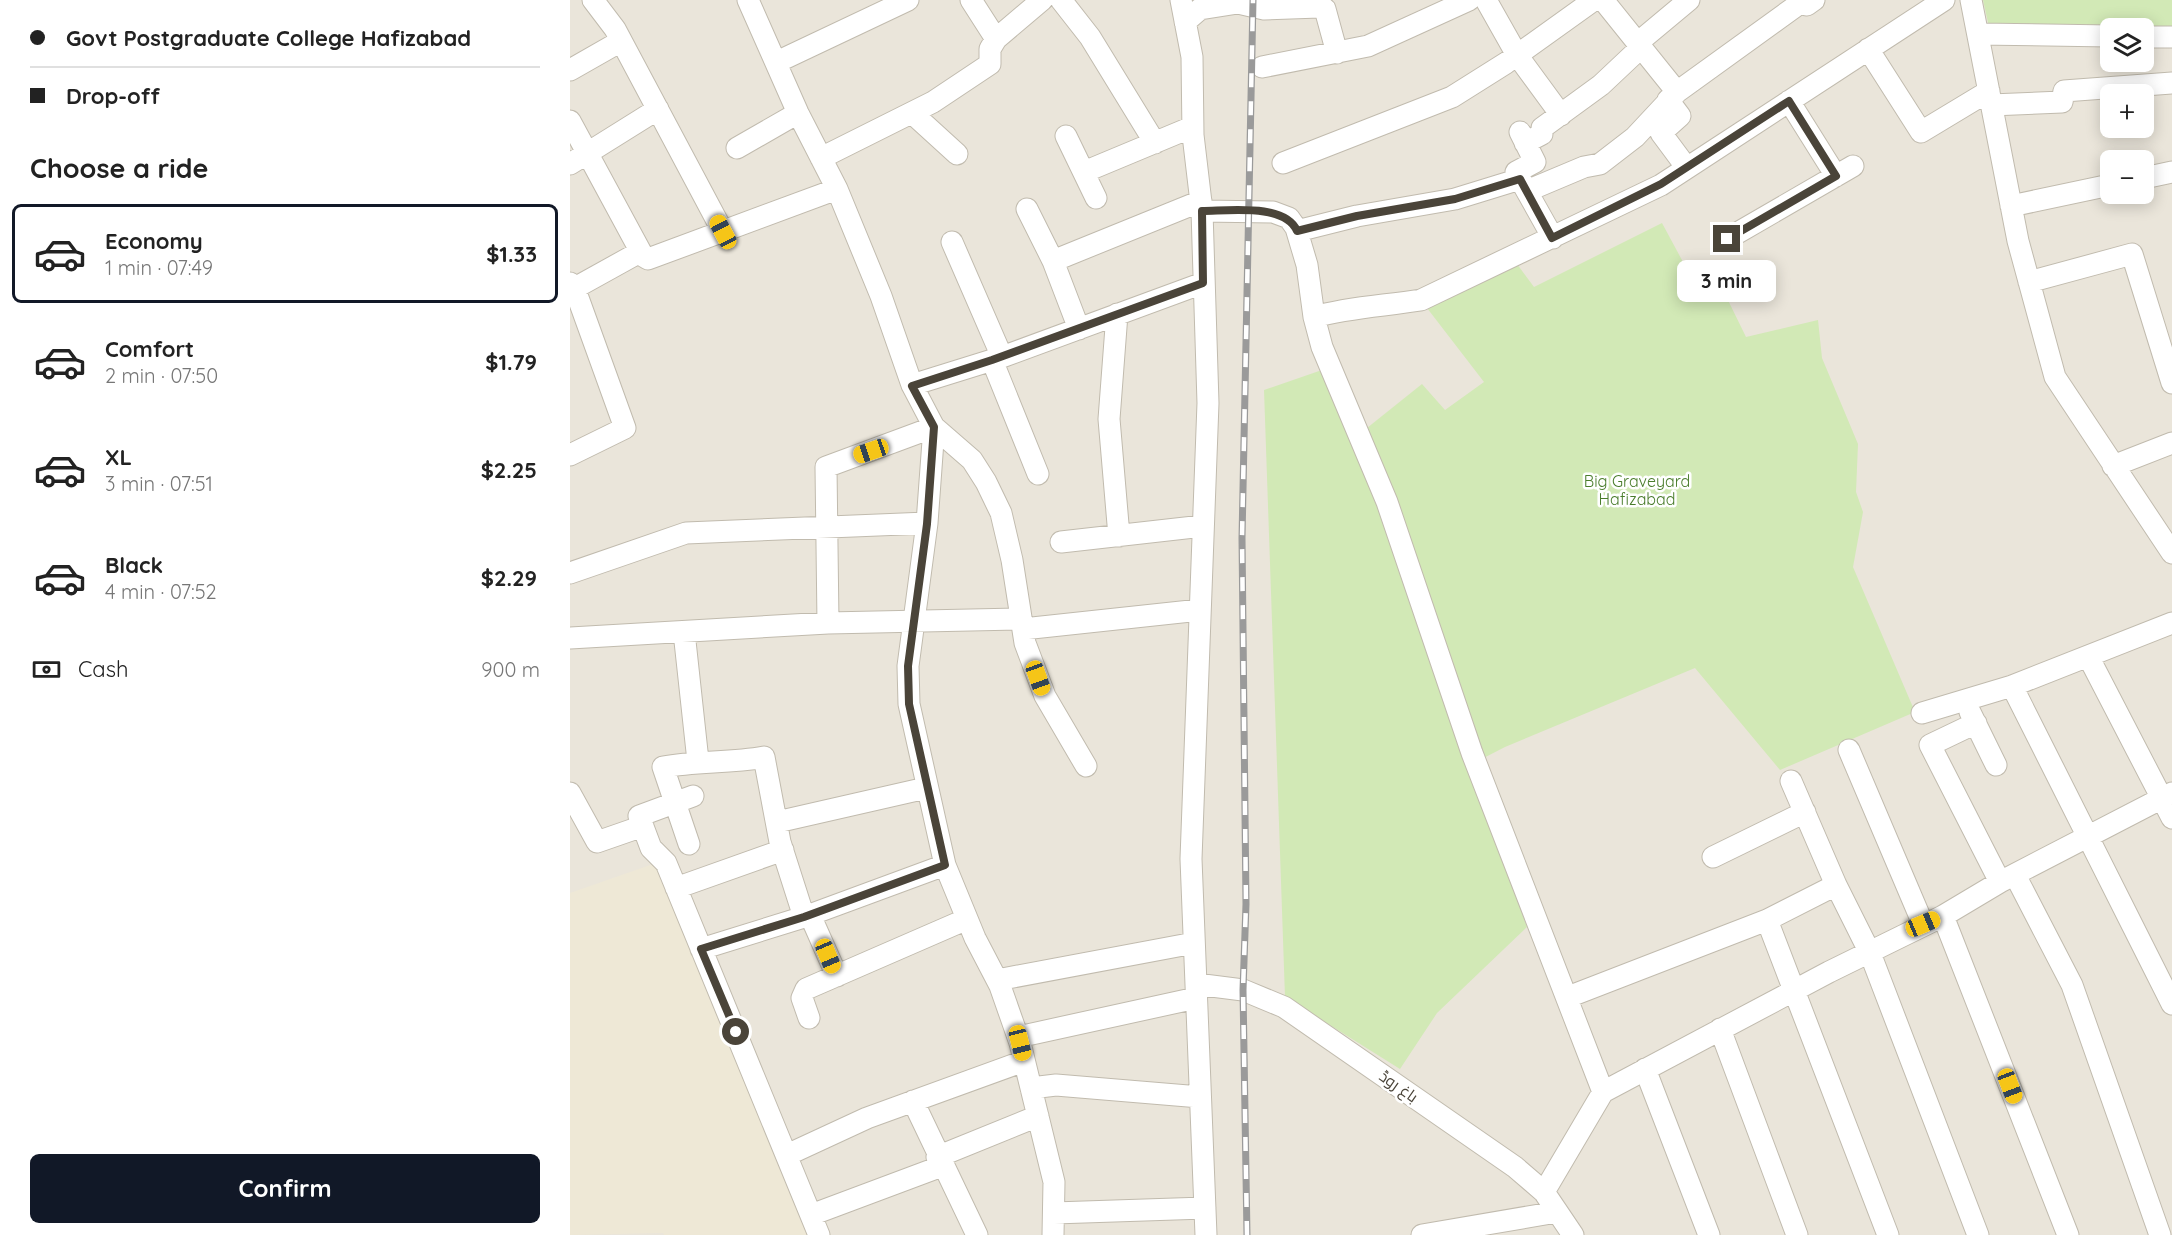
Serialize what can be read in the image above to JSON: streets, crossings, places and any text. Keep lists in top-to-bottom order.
{
  "streets": {
    "street": ["باغ روڈ"]
  },
  "parks": ["Big Graveyard Hafizabad"],
  "page": {
    "banner": ["Govt Postgraduate College Hafizabad", "Drop-off"],
    "map_buttons": ["+", "−"],
    "heading": "Choose a ride",
    "list": [
      {
        "name": "Economy",
        "note": "1 min · 07:49",
        "value": "$1.33"
      },
      {
        "name": "Comfort",
        "note": "2 min · 07:50",
        "value": "$1.79"
      },
      {
        "name": "XL",
        "note": "3 min · 07:51",
        "value": "$2.25"
      },
      {
        "name": "Black",
        "note": "4 min · 07:52",
        "value": "$2.29"
      }
    ],
    "bubble": "3 min",
    "pay": ["Cash", "900 m"],
    "buttons": "Confirm"
  }
}
